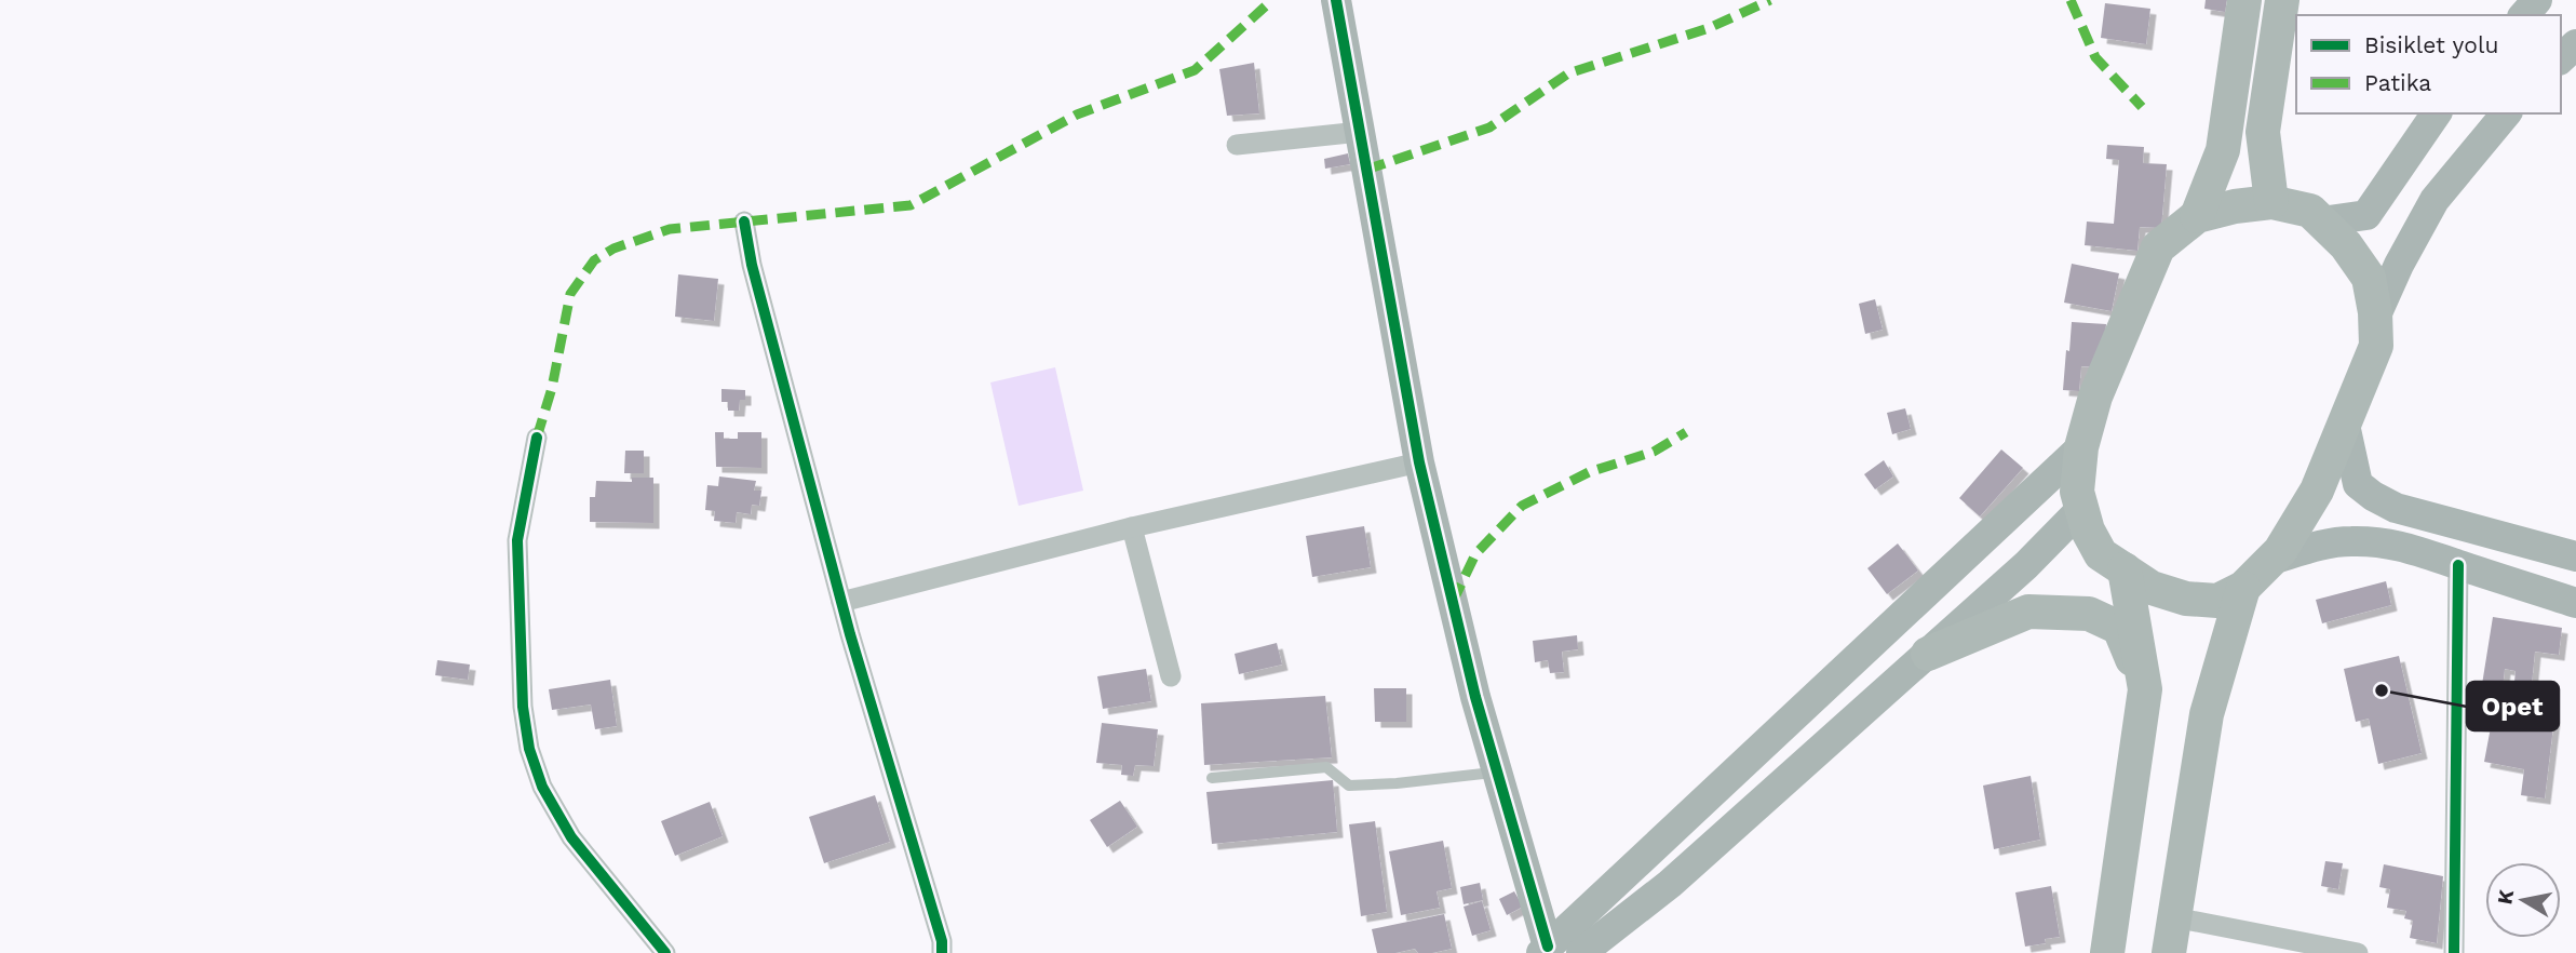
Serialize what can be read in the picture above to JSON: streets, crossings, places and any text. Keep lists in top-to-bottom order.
{
  "places": ["Opet"],
  "legend": ["Bisiklet yolu", "Patika"],
  "north": "left"
}
